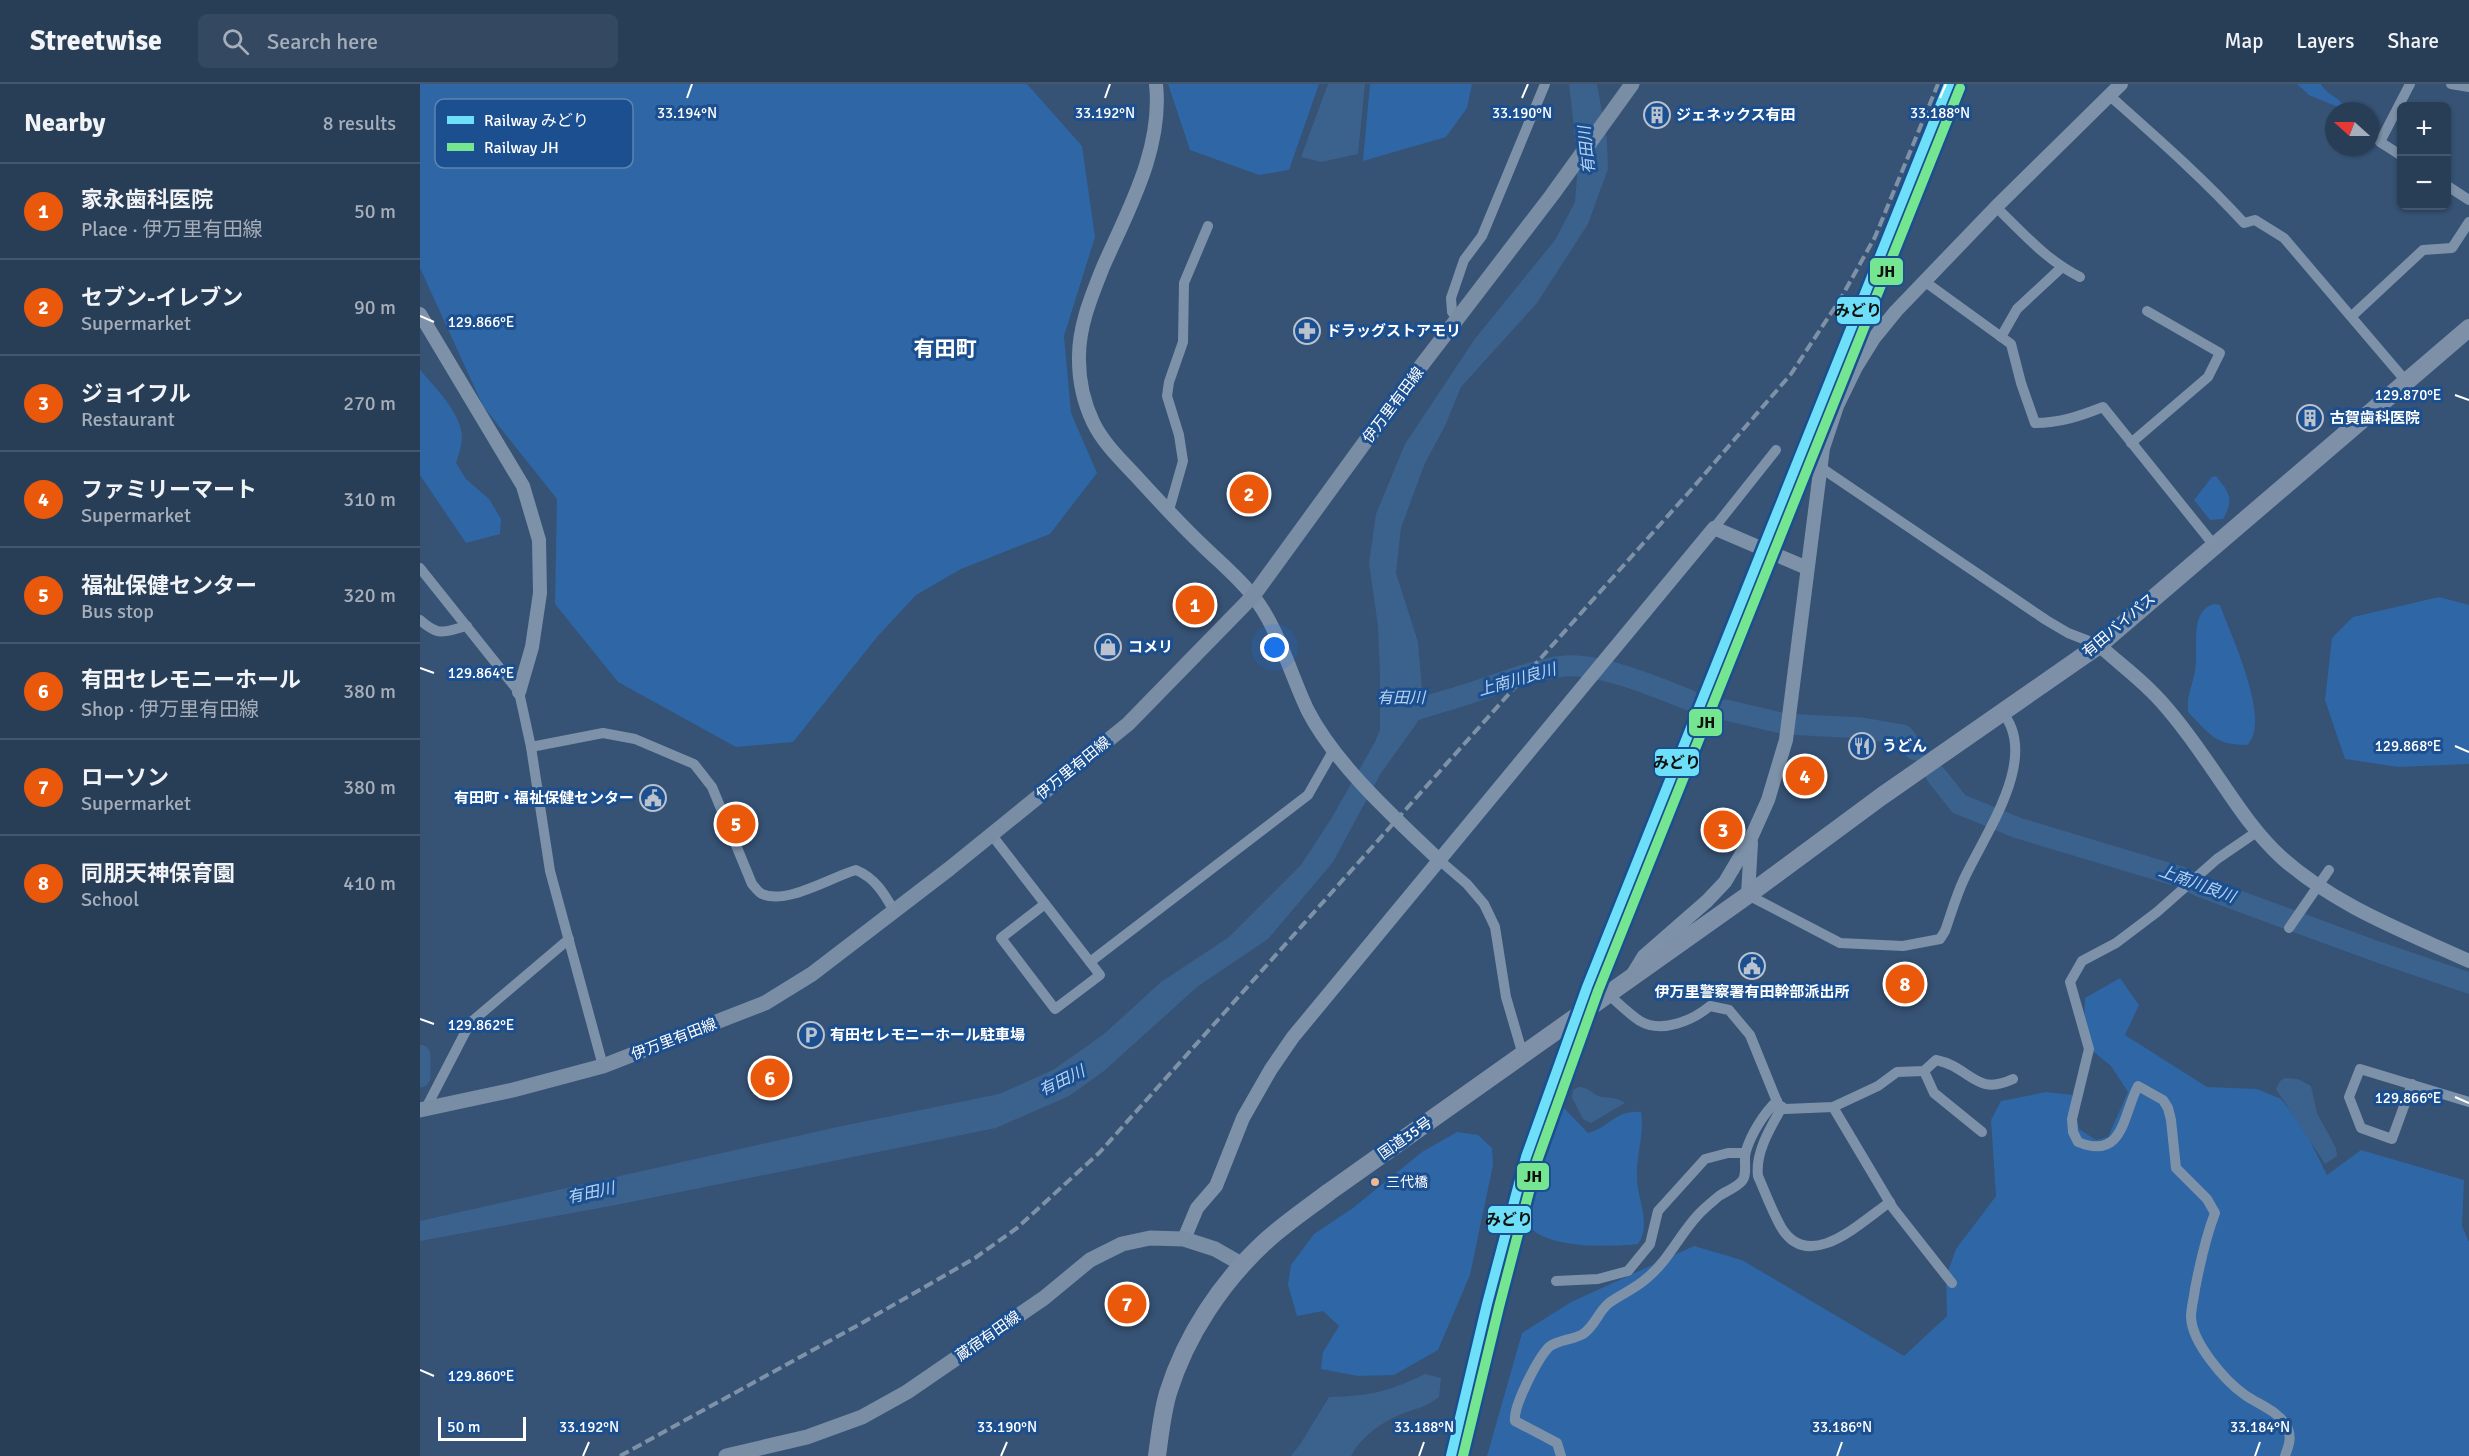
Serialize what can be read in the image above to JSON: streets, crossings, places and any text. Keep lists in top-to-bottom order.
{
  "streets": {
    "highway": ["有田バイパス", "国道35号"],
    "main road": ["伊万里有田線", "蔵宿有田線"]
  },
  "crossings": [
    ["有田バイパス", "国道35号"],
    ["国道35号", "蔵宿有田線"]
  ],
  "districts": ["有田町"],
  "water": ["有田川", "上南川良川"],
  "places": {
    "building": ["ジェネックス有田", "古賀歯科医院"],
    "pharmacy": ["ドラッグストアモリ"],
    "shop": ["コメリ"],
    "restaurant": ["うどん"],
    "public building": ["有田町・福祉保健センター", "伊万里警察署有田幹部派出所"],
    "parking": ["有田セレモニーホール駐車場"],
    "other": ["三代橋"]
  },
  "lines": ["rail line みどり", "rail line JH"],
  "legend": ["Railway みどり", "Railway JH"],
  "scale_bar": "50 m",
  "north": "left",
  "page": {
    "header": "Streetwise",
    "search": "Search here",
    "nav": ["Map", "Layers", "Share"],
    "heading": ["Nearby", "8 results"],
    "map_buttons": ["+", "−"],
    "list": [
      {
        "mark": "1",
        "name": "家永歯科医院",
        "note": "Place · 伊万里有田線",
        "value": "50 m"
      },
      {
        "mark": "2",
        "name": "セブン-イレブン",
        "note": "Supermarket",
        "value": "90 m"
      },
      {
        "mark": "3",
        "name": "ジョイフル",
        "note": "Restaurant",
        "value": "270 m"
      },
      {
        "mark": "4",
        "name": "ファミリーマート",
        "note": "Supermarket",
        "value": "310 m"
      },
      {
        "mark": "5",
        "name": "福祉保健センター",
        "note": "Bus stop",
        "value": "320 m"
      },
      {
        "mark": "6",
        "name": "有田セレモニーホール",
        "note": "Shop · 伊万里有田線",
        "value": "380 m"
      },
      {
        "mark": "7",
        "name": "ローソン",
        "note": "Supermarket",
        "value": "380 m"
      },
      {
        "mark": "8",
        "name": "同朋天神保育園",
        "note": "School",
        "value": "410 m"
      }
    ],
    "pins": [
      "2",
      "1",
      "4",
      "5",
      "3",
      "8",
      "6",
      "7"
    ],
    "scale": "50 m"
  },
  "coordinates": [
    "33.192°N",
    "33.190°N",
    "33.188°N",
    "33.194°N",
    "129.866°E",
    "129.870°E",
    "129.864°E",
    "129.868°E",
    "129.862°E",
    "129.860°E",
    "33.186°N",
    "33.184°N"
  ]
}
